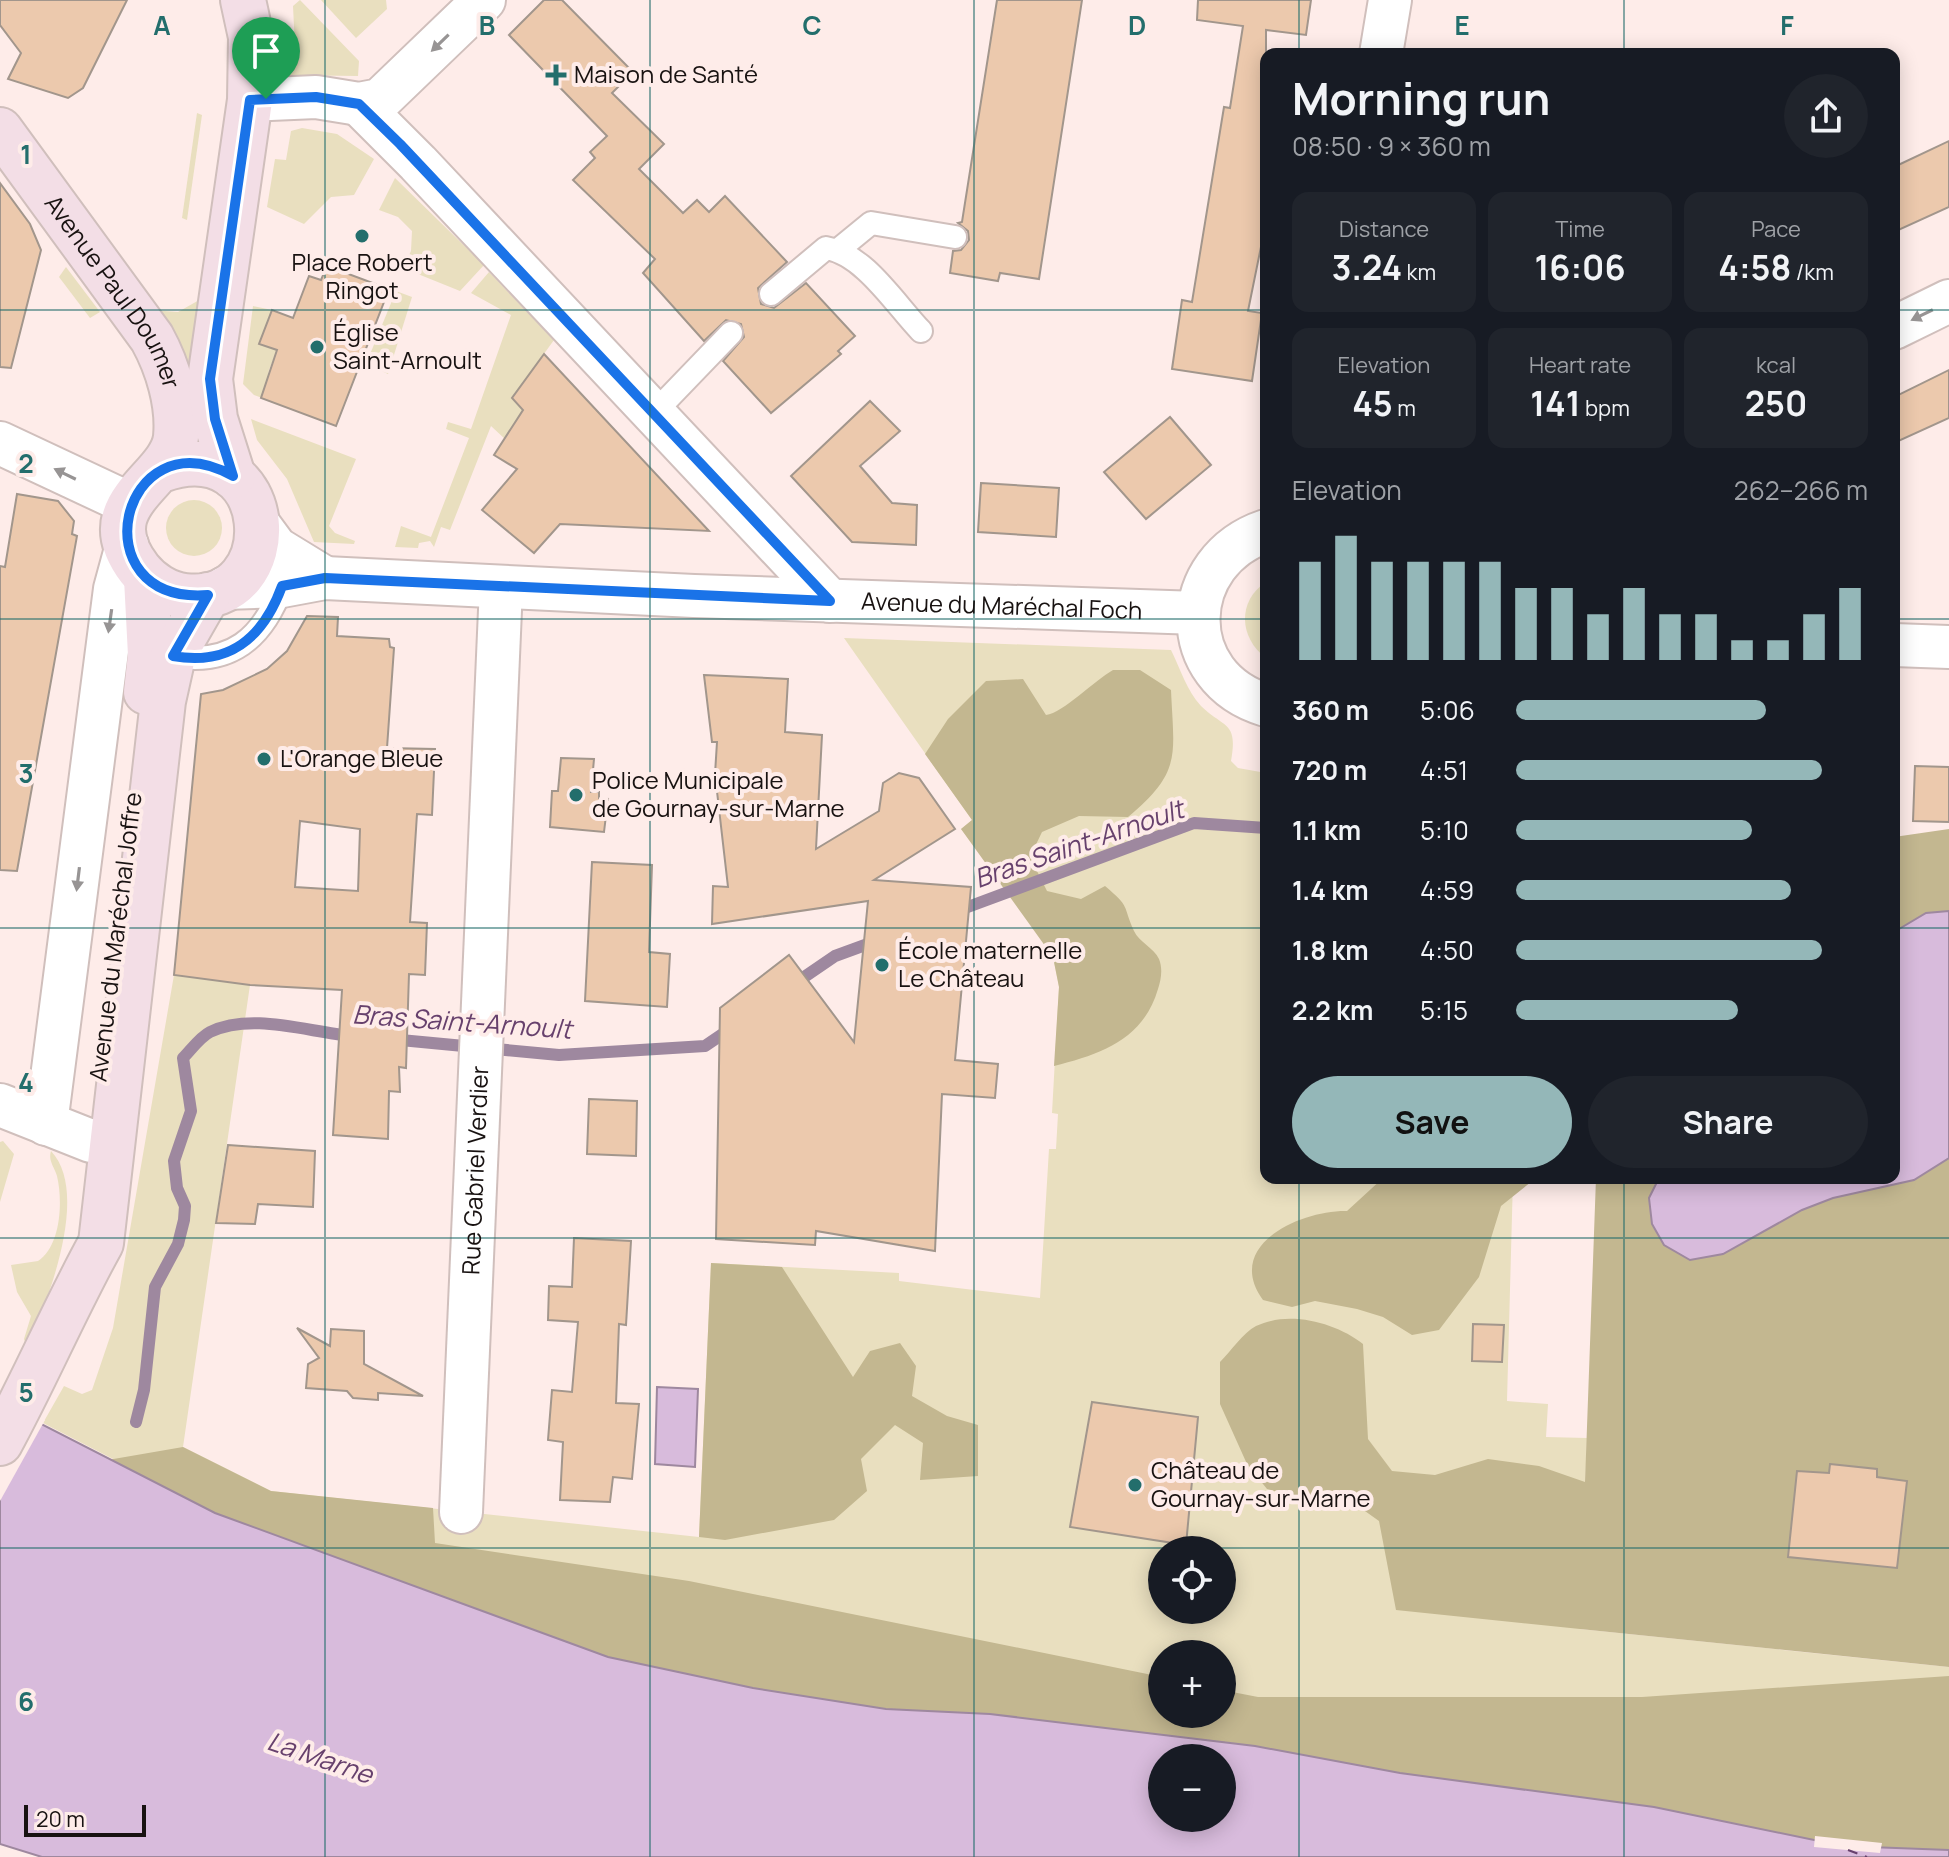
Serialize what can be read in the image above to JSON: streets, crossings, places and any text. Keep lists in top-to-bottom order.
{
  "streets": {
    "main road": ["Avenue Paul Doumer", "Avenue du Maréchal Joffre"],
    "street": ["Avenue du Maréchal Foch", "Rue Gabriel Verdier"]
  },
  "crossings": [
    ["Avenue Paul Doumer", "Avenue du Maréchal Foch"],
    ["Avenue Paul Doumer", "Avenue du Maréchal Joffre"],
    ["Avenue du Maréchal Foch", "Avenue du Maréchal Joffre"],
    ["Avenue du Maréchal Foch", "Rue Gabriel Verdier"]
  ],
  "water": ["Bras Saint-Arnoult", "La Marne"],
  "places": {
    "health": ["Maison de Santé"],
    "other": [
      "Place Robert Ringot",
      "Église Saint-Arnoult",
      "L'Orange Bleue",
      "Police Municipale de Gournay-sur-Marne",
      "École maternelle Le Château",
      "Château de Gournay-sur-Marne"
    ]
  },
  "scale_bar": "20 m",
  "page": {
    "heading": ["Morning run", "08:50 · 9 × 360 m"],
    "stats": [
      ["Distance", "3.24 km"],
      ["Time", "16:06"],
      ["Pace", "4:58 /km"],
      ["Elevation", "45 m"],
      ["Heart rate", "141 bpm"],
      ["kcal", "250"]
    ],
    "chart": ["Elevation", "262–266 m"],
    "list": [
      {
        "name": "360 m",
        "note": "5:06"
      },
      {
        "name": "720 m",
        "note": "4:51"
      },
      {
        "name": "1.1 km",
        "note": "5:10"
      },
      {
        "name": "1.4 km",
        "note": "4:59"
      },
      {
        "name": "1.8 km",
        "note": "4:50"
      },
      {
        "name": "2.2 km",
        "note": "5:15"
      }
    ],
    "buttons": ["Save", "Share"],
    "map_buttons": ["+", "−"],
    "scale": "20 m"
  },
  "grid": {
    "columns": [
      "A",
      "B",
      "C",
      "D",
      "E",
      "F"
    ],
    "rows": [
      "1",
      "2",
      "3",
      "4",
      "5",
      "6"
    ]
  }
}
